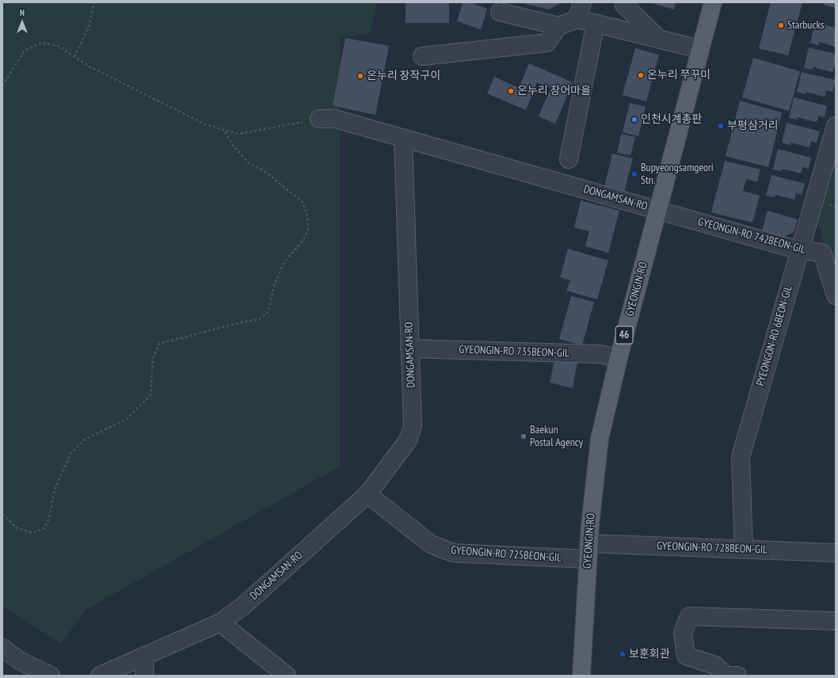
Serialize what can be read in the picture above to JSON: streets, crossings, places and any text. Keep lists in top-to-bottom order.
{
  "streets": {
    "main road": ["GYEONGIN-RO", "46"],
    "lane": [
      "DONGAMSAN-RO",
      "GYEONGIN-RO 742BEON-GIL",
      "PYEONGON-RO 6BEON-GIL",
      "GYEONGIN-RO 735BEON-GIL",
      "GYEONGIN-RO 728BEON-GIL",
      "GYEONGIN-RO 725BEON-GIL"
    ]
  },
  "crossings": [
    ["DONGAMSAN-RO", "GYEONGIN-RO 742BEON-GIL"],
    ["DONGAMSAN-RO", "GYEONGIN-RO"],
    ["DONGAMSAN-RO", "GYEONGIN-RO 735BEON-GIL"],
    ["DONGAMSAN-RO", "GYEONGIN-RO 725BEON-GIL"],
    ["GYEONGIN-RO 742BEON-GIL", "GYEONGIN-RO"],
    ["GYEONGIN-RO 742BEON-GIL", "PYEONGON-RO 6BEON-GIL"],
    ["GYEONGIN-RO", "GYEONGIN-RO 735BEON-GIL"],
    ["GYEONGIN-RO", "GYEONGIN-RO 728BEON-GIL"],
    ["GYEONGIN-RO", "GYEONGIN-RO 725BEON-GIL"],
    ["PYEONGON-RO 6BEON-GIL", "GYEONGIN-RO 728BEON-GIL"],
    ["GYEONGIN-RO 728BEON-GIL", "GYEONGIN-RO 725BEON-GIL"]
  ],
  "places": [
    "Starbucks",
    "온누리 쭈꾸미",
    "온누리 장작구이",
    "온누리 장어마을",
    "인천시계총판",
    "부평삼거리",
    "Bupyeongsamgeori Stn.",
    "Baekun Postal Agency",
    "보훈회관"
  ],
  "north": "top"
}
